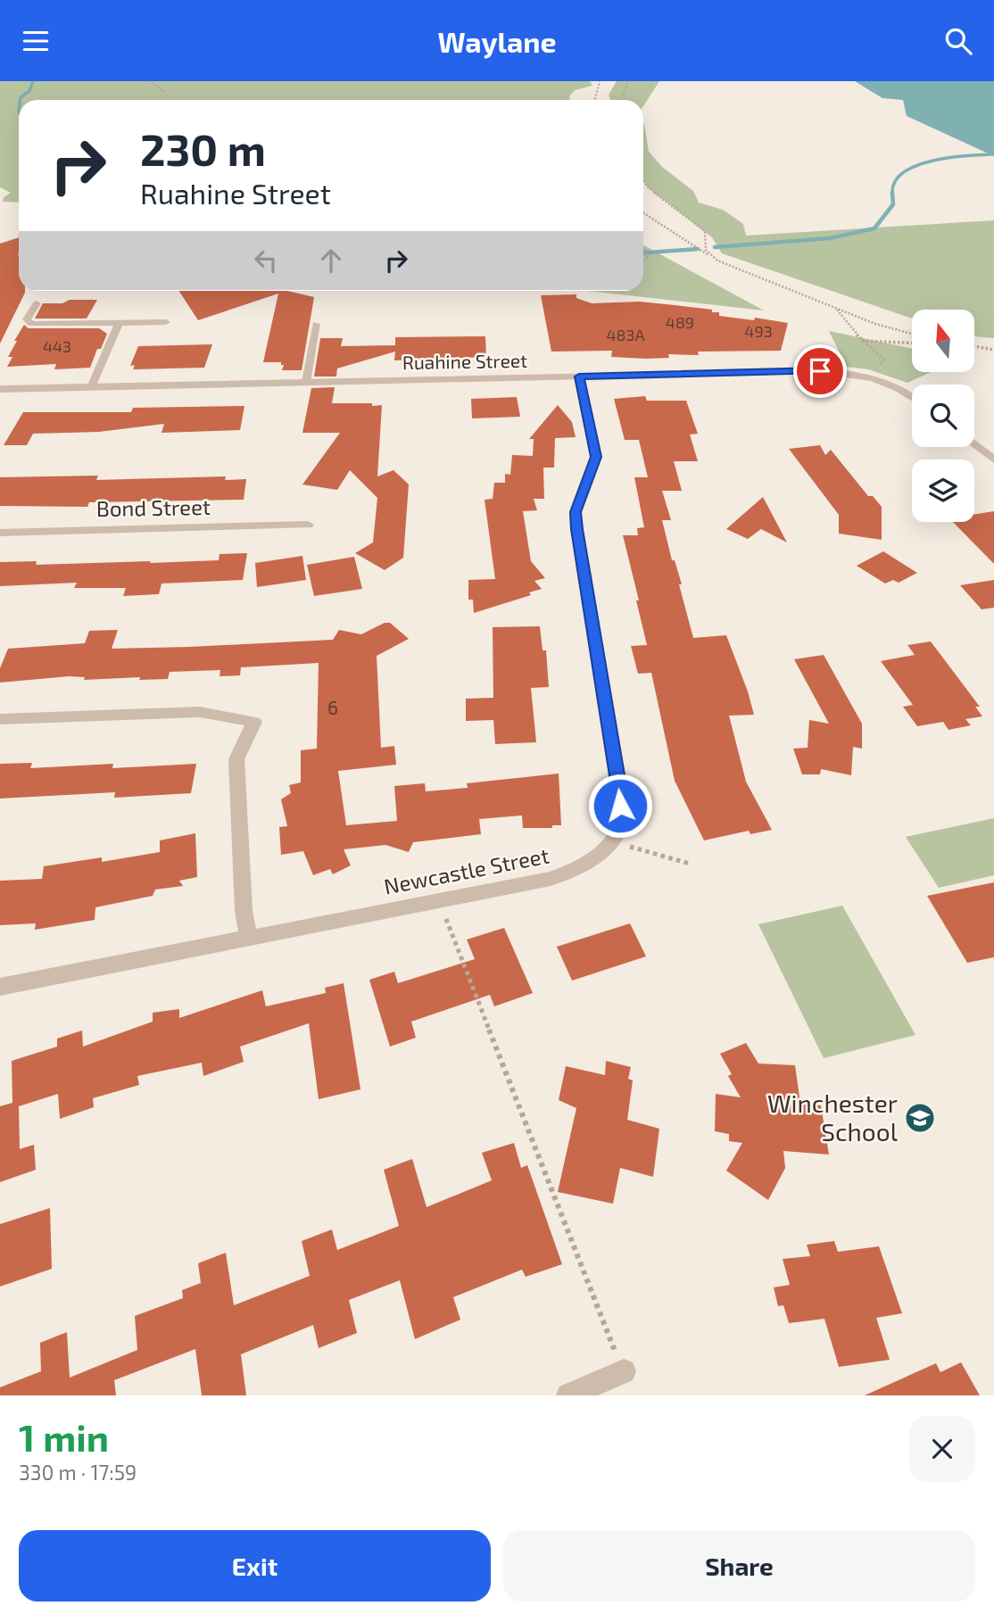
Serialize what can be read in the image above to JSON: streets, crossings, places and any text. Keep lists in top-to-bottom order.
{
  "streets": {
    "street": ["Ruahine Street", "Bond Street", "Newcastle Street"]
  },
  "places": {
    "school or university": ["Winchester School"]
  },
  "house_numbers": [
    "489",
    "493",
    "483A",
    "443",
    "6"
  ],
  "north": "top",
  "page": {
    "header": "Waylane",
    "turn": ["230 m", "Ruahine Street"],
    "heading": ["1 min", "330 m · 17:59"],
    "buttons": ["Exit", "Share"]
  }
}
